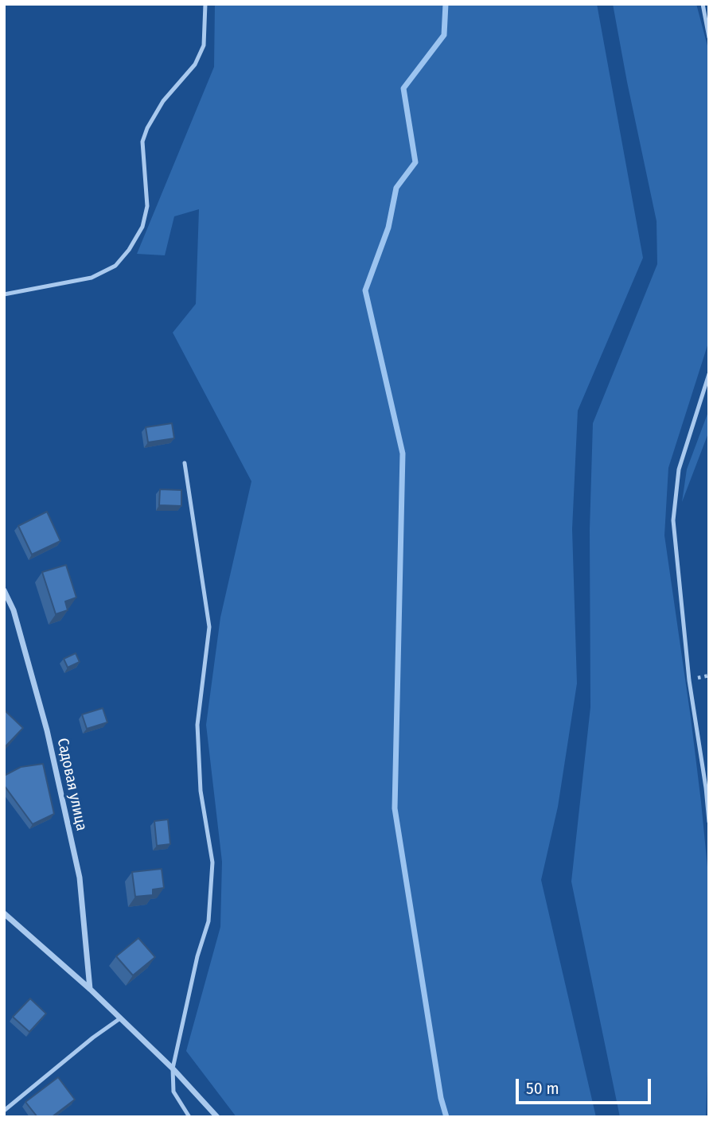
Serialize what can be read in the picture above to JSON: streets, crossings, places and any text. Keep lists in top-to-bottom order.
{
  "streets": {
    "street": ["Садовая улица"]
  },
  "scale_bar": "50 m"
}
